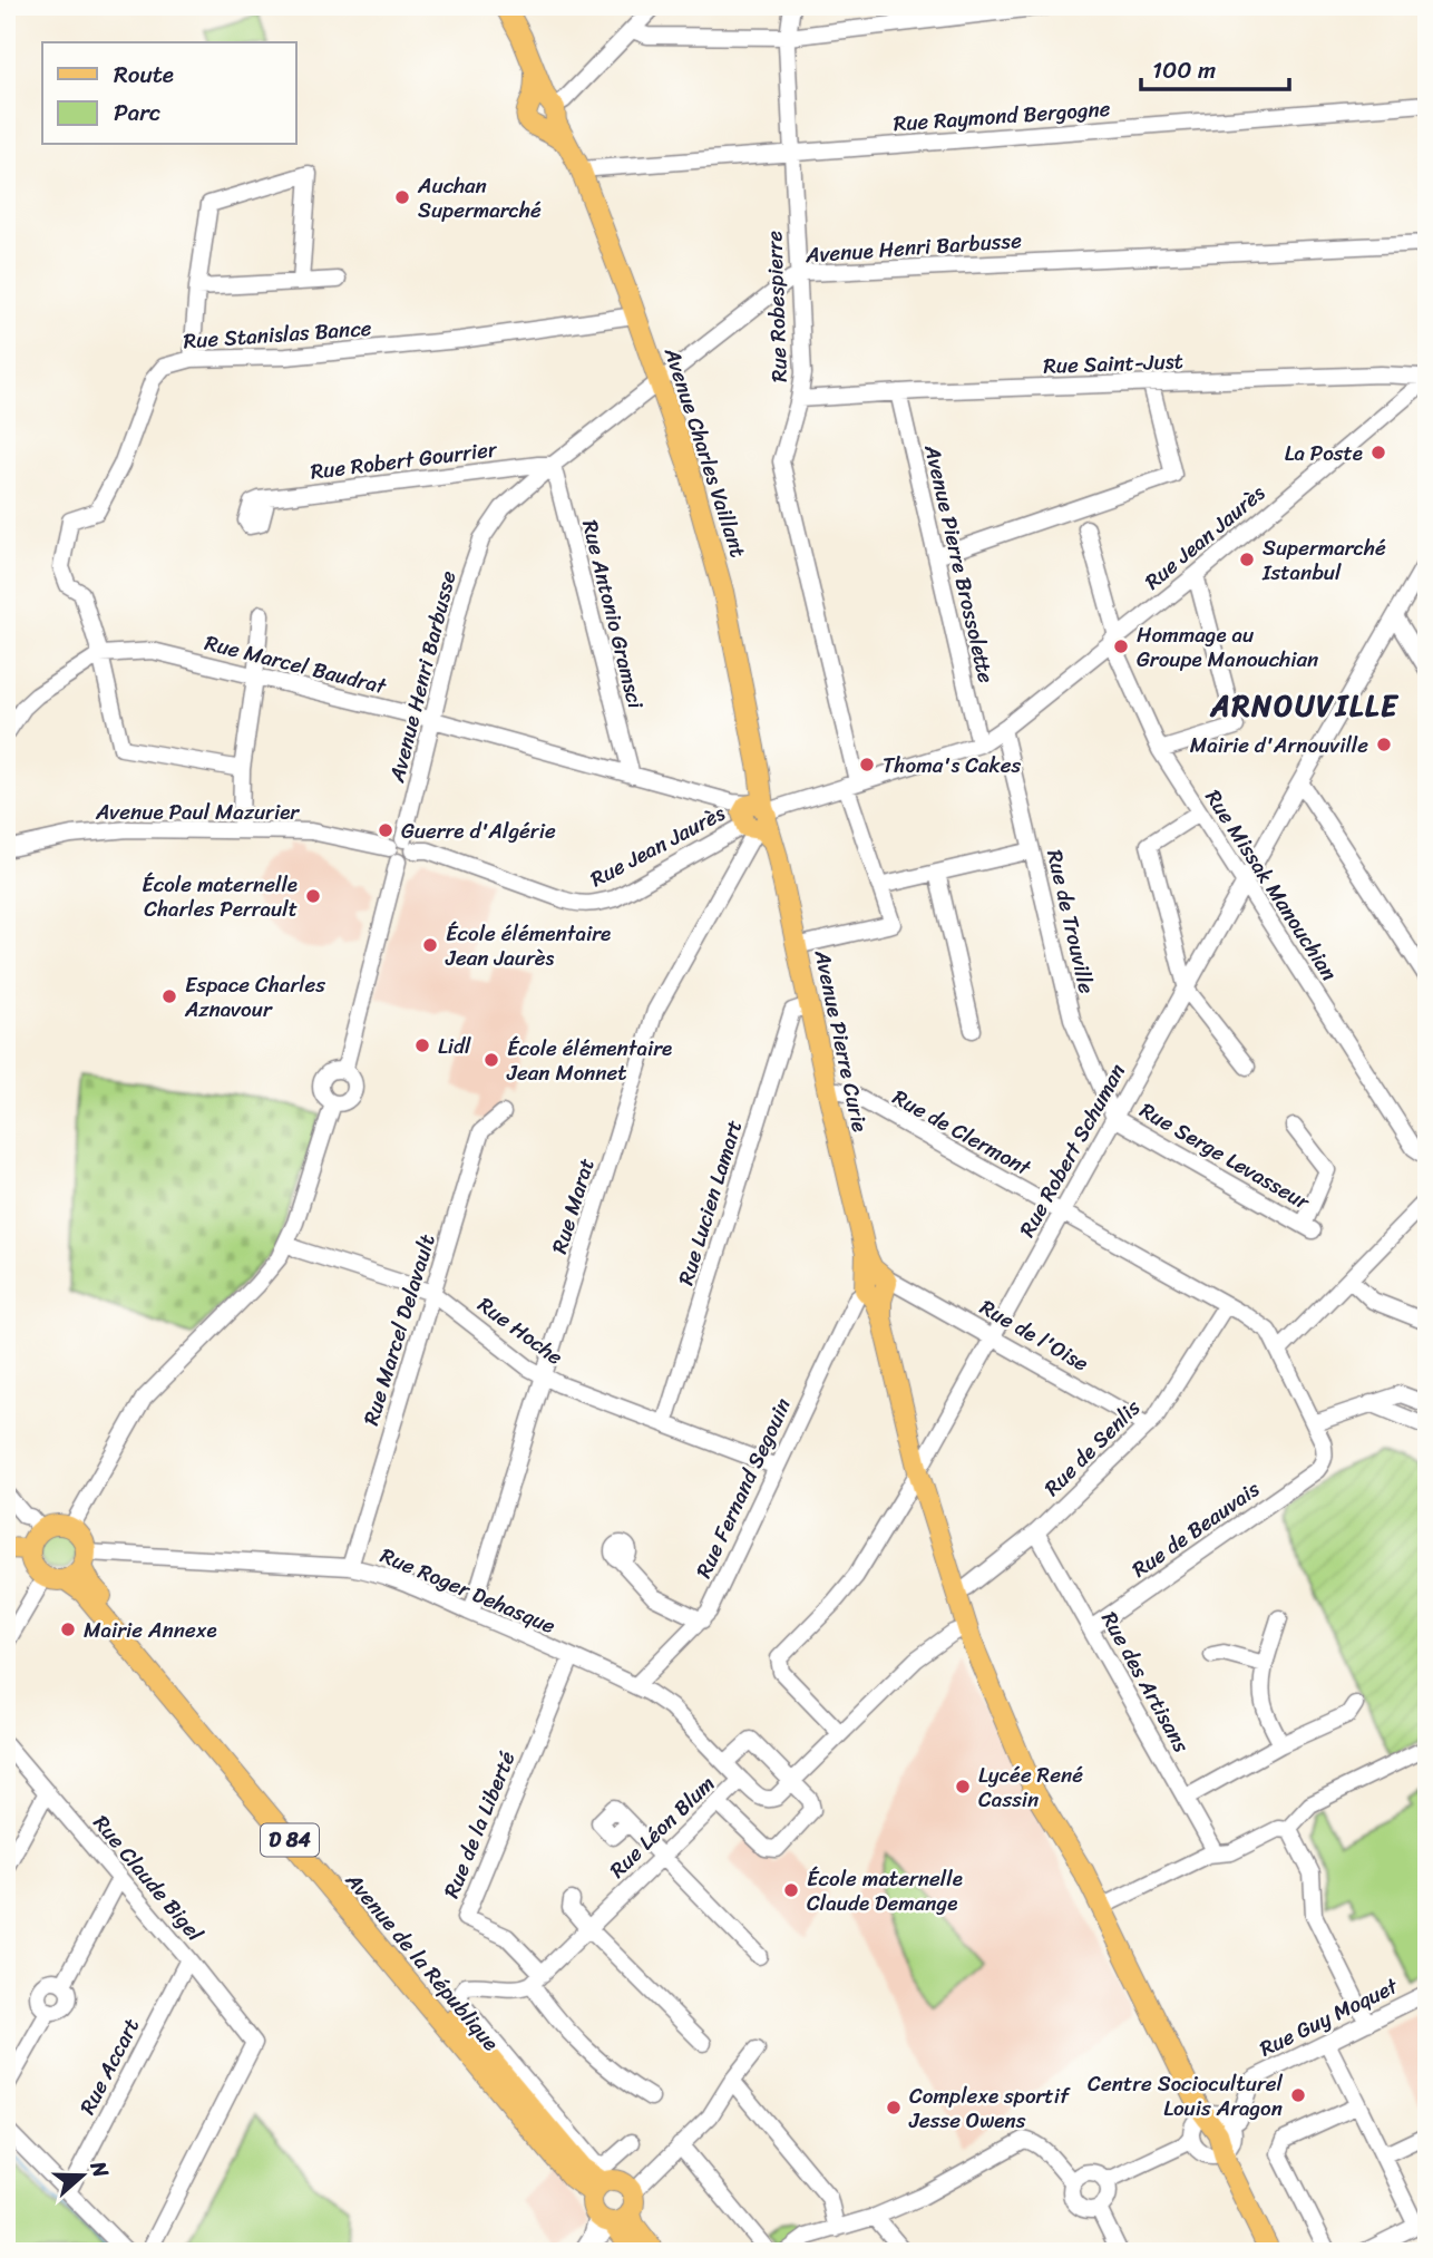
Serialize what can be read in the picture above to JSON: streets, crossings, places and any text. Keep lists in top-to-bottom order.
{
  "streets": {
    "main road": [
      "Avenue Charles Vaillant",
      "Avenue Pierre Curie",
      "D 84",
      "Avenue de la République"
    ],
    "street": [
      "Rue Raymond Bergogne",
      "Avenue Henri Barbusse",
      "Rue Robespierre",
      "Rue Stanislas Bance",
      "Rue Saint-Just",
      "Rue Robert Gourrier",
      "Rue Jean Jaurès",
      "Avenue Pierre Brossolette",
      "Rue Antonio Gramsci",
      "Rue Marcel Baudrat",
      "Avenue Paul Mazurier",
      "Rue Missak Manouchian",
      "Rue de Trouville",
      "Rue de Clermont",
      "Rue Robert Schuman",
      "Rue Serge Levasseur",
      "Rue Lucien Lamart",
      "Rue Marat",
      "Rue Marcel Delavault",
      "Rue Hoche",
      "Rue de l'Oise",
      "Rue de Senlis",
      "Rue Fernand Segouin",
      "Rue de Beauvais",
      "Rue Roger Dehasque",
      "Rue des Artisans",
      "Rue de la Liberté",
      "Rue Léon Blum",
      "Rue Claude Bigel",
      "Rue Guy Moquet",
      "Rue Accart"
    ]
  },
  "crossings": [
    ["Rue Raymond Bergogne", "Rue Robespierre"],
    ["Rue Raymond Bergogne", "Avenue Charles Vaillant"],
    ["Avenue Henri Barbusse", "Rue Robespierre"],
    ["Avenue Henri Barbusse", "Avenue Charles Vaillant"],
    ["Avenue Henri Barbusse", "Rue Robert Gourrier"],
    ["Avenue Henri Barbusse", "Rue Jean Jaurès"],
    ["Avenue Henri Barbusse", "Rue Antonio Gramsci"],
    ["Avenue Henri Barbusse", "Rue Marcel Baudrat"],
    ["Avenue Henri Barbusse", "Avenue Paul Mazurier"],
    ["Rue Robespierre", "Rue Saint-Just"],
    ["Rue Robespierre", "Rue Jean Jaurès"],
    ["Rue Robespierre", "Avenue Pierre Curie"],
    ["Rue Stanislas Bance", "Avenue Charles Vaillant"],
    ["Rue Stanislas Bance", "Rue Marcel Baudrat"],
    ["Rue Saint-Just", "Rue Jean Jaurès"],
    ["Rue Saint-Just", "Avenue Pierre Brossolette"],
    ["Avenue Charles Vaillant", "Rue Jean Jaurès"],
    ["Avenue Charles Vaillant", "Rue Marcel Baudrat"],
    ["Avenue Charles Vaillant", "Avenue Pierre Curie"],
    ["Avenue Charles Vaillant", "Rue Marat"],
    ["Rue Robert Gourrier", "Rue Antonio Gramsci"],
    ["Rue Jean Jaurès", "Avenue Pierre Brossolette"],
    ["Rue Jean Jaurès", "Rue Marcel Baudrat"],
    ["Rue Jean Jaurès", "Avenue Paul Mazurier"],
    ["Rue Jean Jaurès", "Rue Missak Manouchian"],
    ["Rue Jean Jaurès", "Rue de Trouville"],
    ["Rue Jean Jaurès", "Avenue Pierre Curie"],
    ["Rue Jean Jaurès", "Rue Marat"],
    ["Rue Antonio Gramsci", "Rue Marcel Baudrat"],
    ["Rue Marcel Baudrat", "Avenue Pierre Curie"],
    ["Rue Marcel Baudrat", "Rue Marat"],
    ["Rue Missak Manouchian", "Rue Robert Schuman"],
    ["Rue de Trouville", "Rue Robert Schuman"],
    ["Rue de Trouville", "Rue Serge Levasseur"],
    ["Avenue Pierre Curie", "Rue de Clermont"],
    ["Avenue Pierre Curie", "Rue Robert Schuman"],
    ["Avenue Pierre Curie", "Rue Lucien Lamart"],
    ["Avenue Pierre Curie", "Rue Marat"],
    ["Avenue Pierre Curie", "Rue de l'Oise"],
    ["Avenue Pierre Curie", "Rue de Senlis"],
    ["Avenue Pierre Curie", "Rue Fernand Segouin"],
    ["Avenue Pierre Curie", "Rue Léon Blum"],
    ["Avenue Pierre Curie", "Rue Guy Moquet"],
    ["Rue de Clermont", "Rue Robert Schuman"],
    ["Rue de Clermont", "Rue de Senlis"],
    ["Rue de Clermont", "Rue de Beauvais"],
    ["Rue Robert Schuman", "Rue Serge Levasseur"],
    ["Rue Robert Schuman", "Rue de l'Oise"],
    ["Rue Robert Schuman", "Rue Léon Blum"],
    ["Rue Lucien Lamart", "Rue Hoche"],
    ["Rue Marat", "Rue Hoche"],
    ["Rue Marat", "Rue Roger Dehasque"],
    ["Rue Marcel Delavault", "Rue Hoche"],
    ["Rue Marcel Delavault", "Rue Roger Dehasque"],
    ["Rue Hoche", "Rue Fernand Segouin"],
    ["Rue de l'Oise", "Rue de Senlis"],
    ["Rue de l'Oise", "Rue Fernand Segouin"],
    ["Rue de Senlis", "Rue des Artisans"],
    ["Rue Fernand Segouin", "Rue Roger Dehasque"],
    ["Rue de Beauvais", "Rue des Artisans"],
    ["Rue Roger Dehasque", "Rue de la Liberté"],
    ["Rue Roger Dehasque", "Rue Léon Blum"],
    ["Rue Roger Dehasque", "Avenue de la République"],
    ["Rue de la Liberté", "Rue Léon Blum"],
    ["D 84", "Avenue de la République"],
    ["Rue Claude Bigel", "Rue Accart"]
  ],
  "districts": ["ARNOUVILLE"],
  "places": [
    "Auchan Supermarché",
    "La Poste",
    "Supermarché Istanbul",
    "Hommage au Groupe Manouchian",
    "Mairie d'Arnouville",
    "Thoma's Cakes",
    "Guerre d'Algérie",
    "École maternelle Charles Perrault",
    "École élémentaire Jean Jaurès",
    "Espace Charles Aznavour",
    "Lidl",
    "École élémentaire Jean Monnet",
    "Mairie Annexe",
    "Lycée René Cassin",
    "École maternelle Claude Demange",
    "Centre Socioculturel Louis Aragon",
    "Complexe sportif Jesse Owens"
  ],
  "legend": ["Route", "Parc"],
  "scale_bar": "100 m",
  "north": "right"
}
